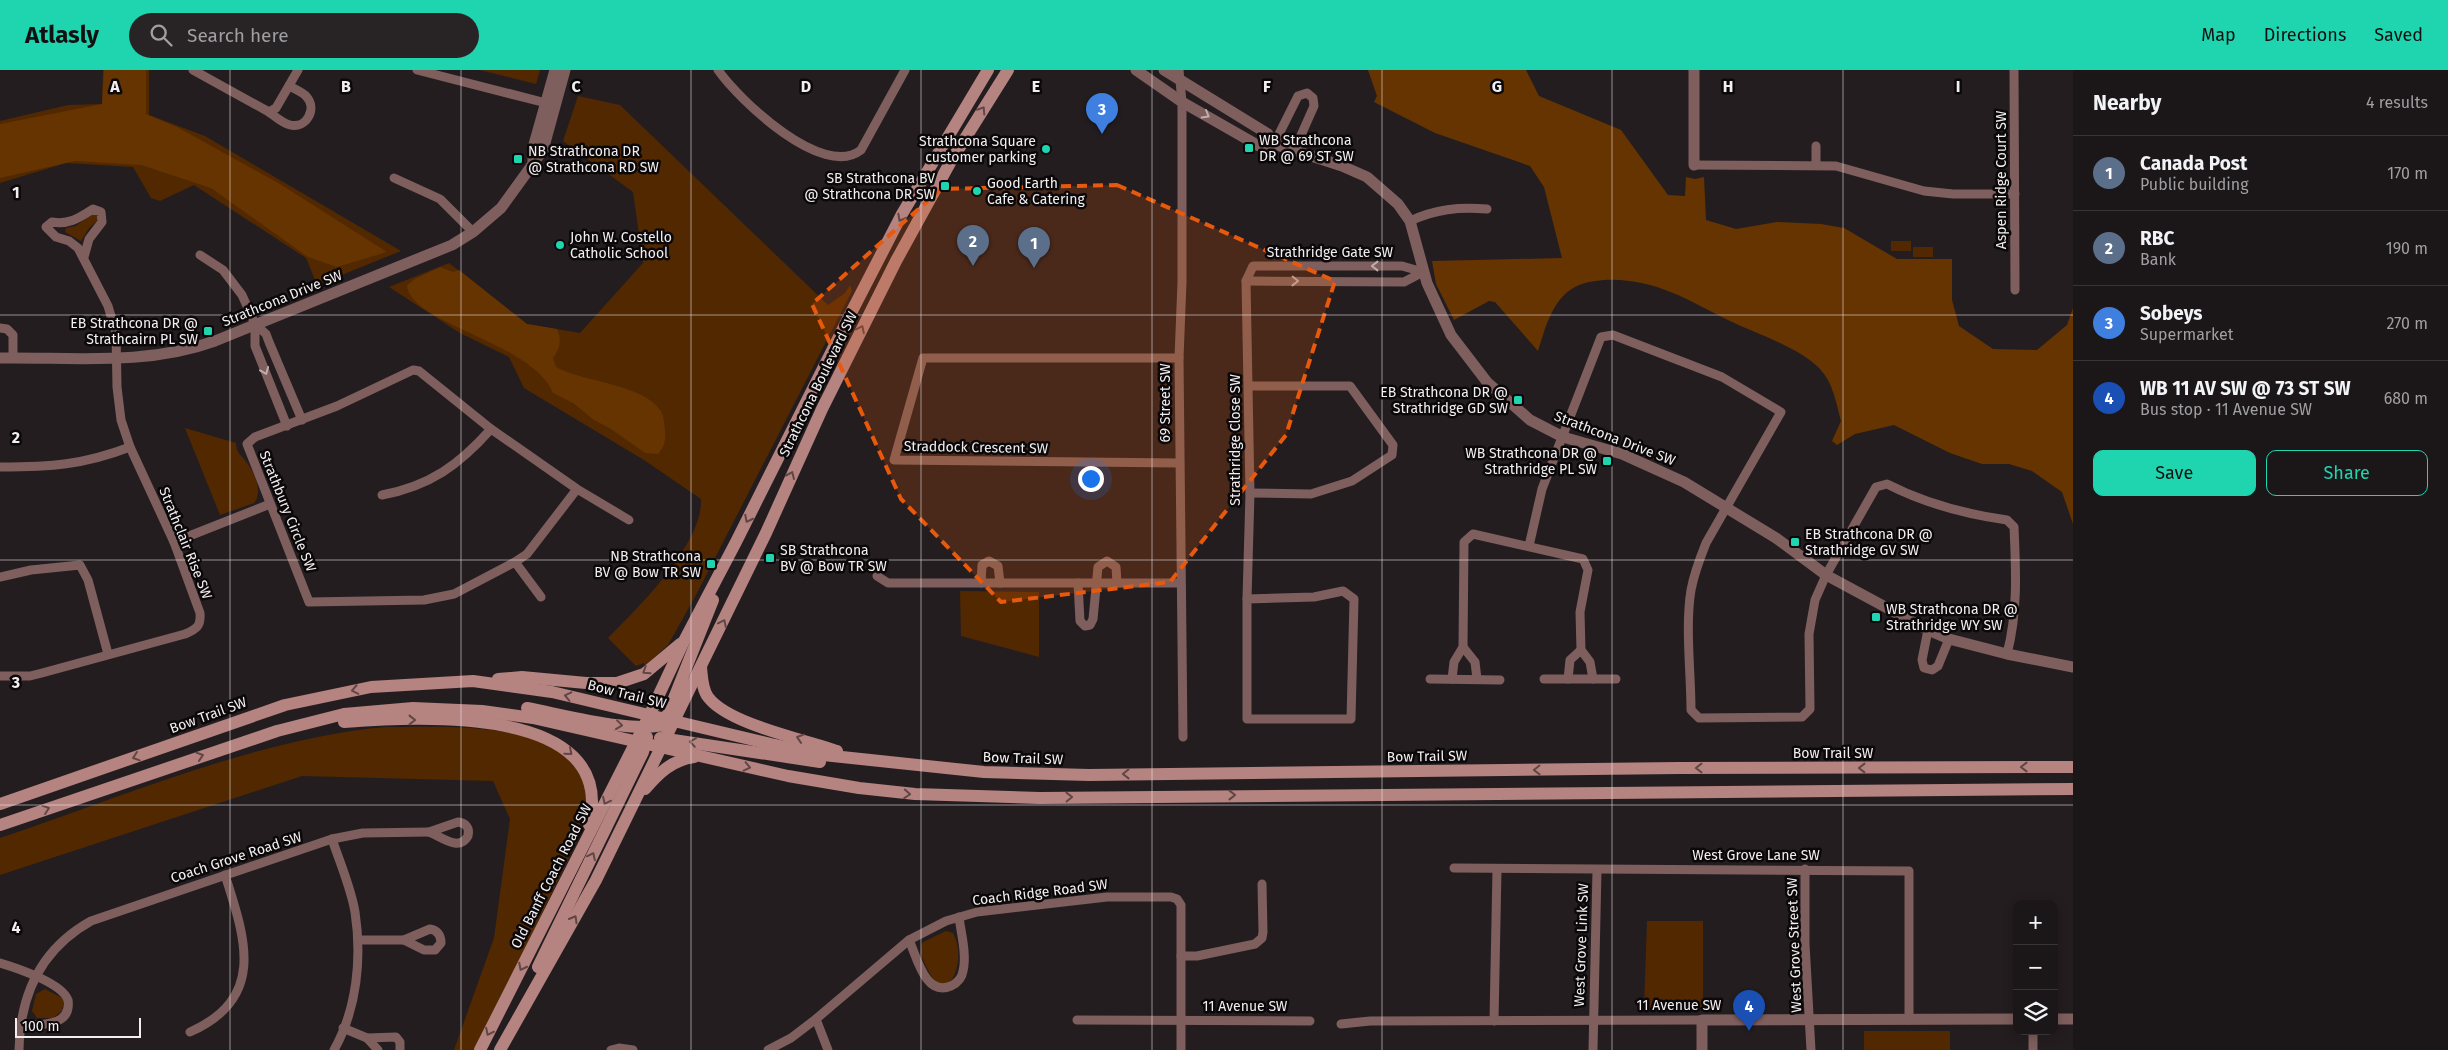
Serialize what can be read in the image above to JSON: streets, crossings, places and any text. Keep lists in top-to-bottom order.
{
  "streets": {
    "main road": ["Strathcona Boulevard SW", "Bow Trail SW", "Old Banff Coach Road SW"],
    "street": [
      "Aspen Ridge Court SW",
      "Strathridge Gate SW",
      "Strathcona Drive SW",
      "69 Street SW",
      "Strathridge Close SW",
      "Straddock Crescent SW",
      "Strathbury Circle SW",
      "Strathclair Rise SW",
      "West Grove Lane SW",
      "Coach Grove Road SW",
      "Coach Ridge Road SW",
      "West Grove Link SW",
      "West Grove Street SW",
      "11 Avenue SW"
    ]
  },
  "crossings": [
    ["Strathridge Gate SW", "Strathcona Drive SW"],
    ["Strathridge Gate SW", "Strathridge Close SW"],
    ["Strathcona Drive SW", "69 Street SW"],
    ["Strathcona Drive SW", "Strathclair Rise SW"],
    ["Strathcona Boulevard SW", "Bow Trail SW"],
    ["Strathcona Boulevard SW", "Old Banff Coach Road SW"],
    ["69 Street SW", "Straddock Crescent SW"],
    ["Bow Trail SW", "Old Banff Coach Road SW"],
    ["West Grove Lane SW", "West Grove Link SW"],
    ["West Grove Lane SW", "West Grove Street SW"],
    ["West Grove Lane SW", "11 Avenue SW"],
    ["Coach Ridge Road SW", "11 Avenue SW"],
    ["West Grove Link SW", "11 Avenue SW"],
    ["West Grove Street SW", "11 Avenue SW"]
  ],
  "places": {
    "transit": [
      "WB Strathcona DR @ 69 ST SW",
      "NB Strathcona DR @ Strathcona RD SW",
      "SB Strathcona BV @ Strathcona DR SW",
      "EB Strathcona DR @ Strathcairn PL SW",
      "EB Strathcona DR @ Strathridge GD SW",
      "WB Strathcona DR @ Strathridge PL SW",
      "EB Strathcona DR @ Strathridge GV SW",
      "SB Strathcona BV @ Bow TR SW",
      "NB Strathcona BV @ Bow TR SW",
      "WB Strathcona DR @ Strathridge WY SW"
    ],
    "other": ["Strathcona Square customer parking", "Good Earth Cafe & Catering", "John W. Costello Catholic School"]
  },
  "scale_bar": "100 m",
  "page": {
    "header": "Atlasly",
    "search": "Search here",
    "nav": ["Map", "Directions", "Saved"],
    "heading": ["Nearby", "4 results"],
    "pins": [
      "3",
      "2",
      "1",
      "4"
    ],
    "list": [
      {
        "mark": "1",
        "name": "Canada Post",
        "note": "Public building",
        "value": "170 m"
      },
      {
        "mark": "2",
        "name": "RBC",
        "note": "Bank",
        "value": "190 m"
      },
      {
        "mark": "3",
        "name": "Sobeys",
        "note": "Supermarket",
        "value": "270 m"
      },
      {
        "mark": "4",
        "name": "WB 11 AV SW @ 73 ST SW",
        "note": "Bus stop · 11 Avenue SW",
        "value": "680 m"
      }
    ],
    "buttons": ["Save", "Share"],
    "map_buttons": ["+", "−"],
    "scale": "100 m"
  },
  "grid": {
    "columns": [
      "A",
      "B",
      "C",
      "D",
      "E",
      "F",
      "G",
      "H",
      "I"
    ],
    "rows": [
      "1",
      "2",
      "3",
      "4"
    ]
  }
}
